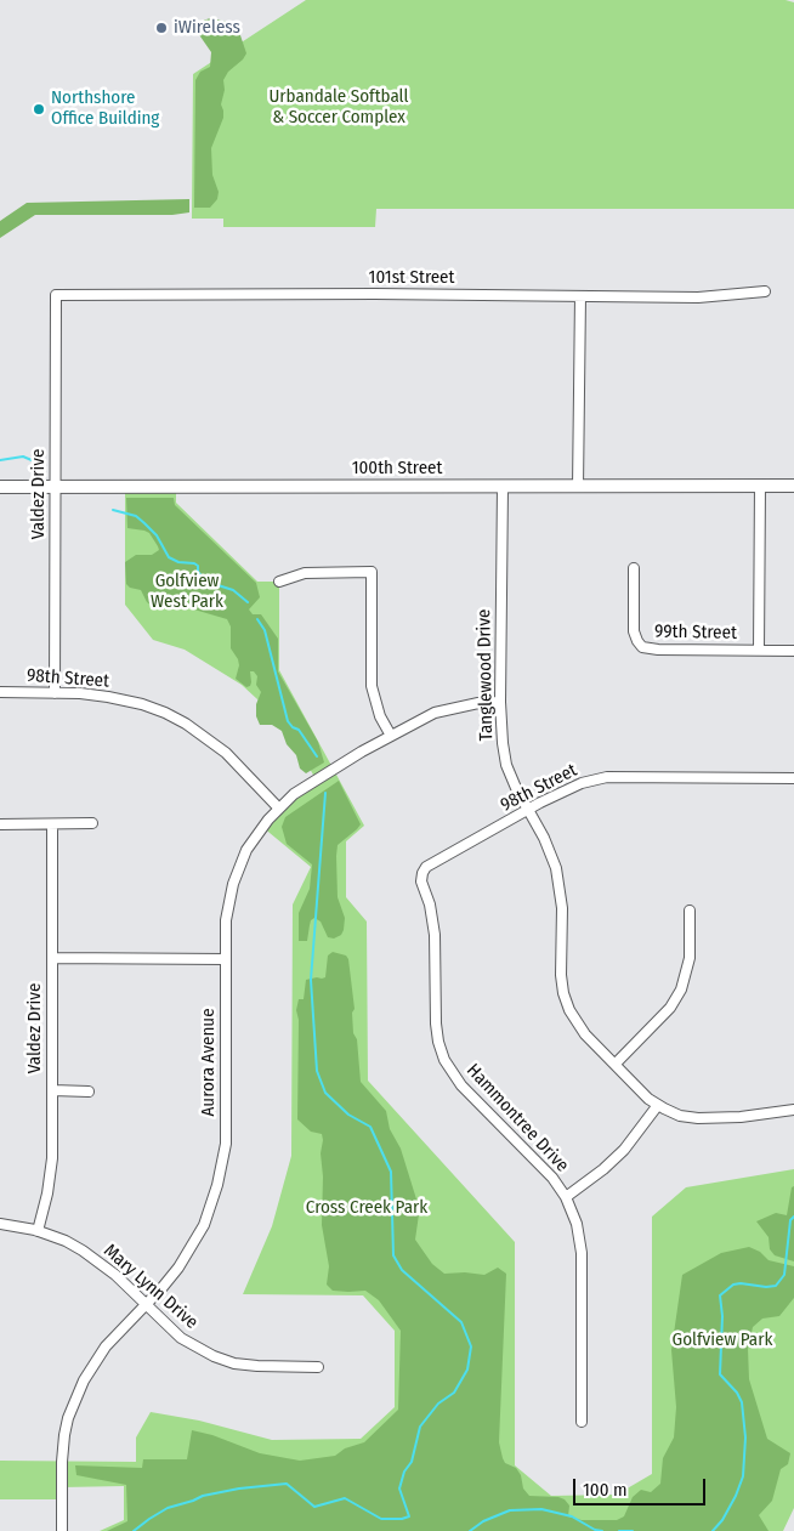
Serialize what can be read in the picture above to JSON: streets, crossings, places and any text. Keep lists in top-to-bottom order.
{
  "streets": {
    "street": [
      "101st Street",
      "100th Street",
      "Valdez Drive",
      "99th Street",
      "Tanglewood Drive",
      "98th Street",
      "Aurora Avenue",
      "Hammontree Drive",
      "Mary Lynn Drive"
    ]
  },
  "crossings": [
    ["101st Street", "Valdez Drive"],
    ["100th Street", "Valdez Drive"],
    ["100th Street", "Tanglewood Drive"],
    ["Valdez Drive", "98th Street"],
    ["Valdez Drive", "Mary Lynn Drive"],
    ["Tanglewood Drive", "98th Street"],
    ["Tanglewood Drive", "Aurora Avenue"],
    ["98th Street", "Aurora Avenue"],
    ["98th Street", "Hammontree Drive"],
    ["Aurora Avenue", "Mary Lynn Drive"]
  ],
  "parks": [
    "Urbandale Softball & Soccer Complex",
    "Golfview West Park",
    "Cross Creek Park",
    "Golfview Park"
  ],
  "places": ["iWireless", "Northshore Office Building"],
  "scale_bar": "100 m"
}
